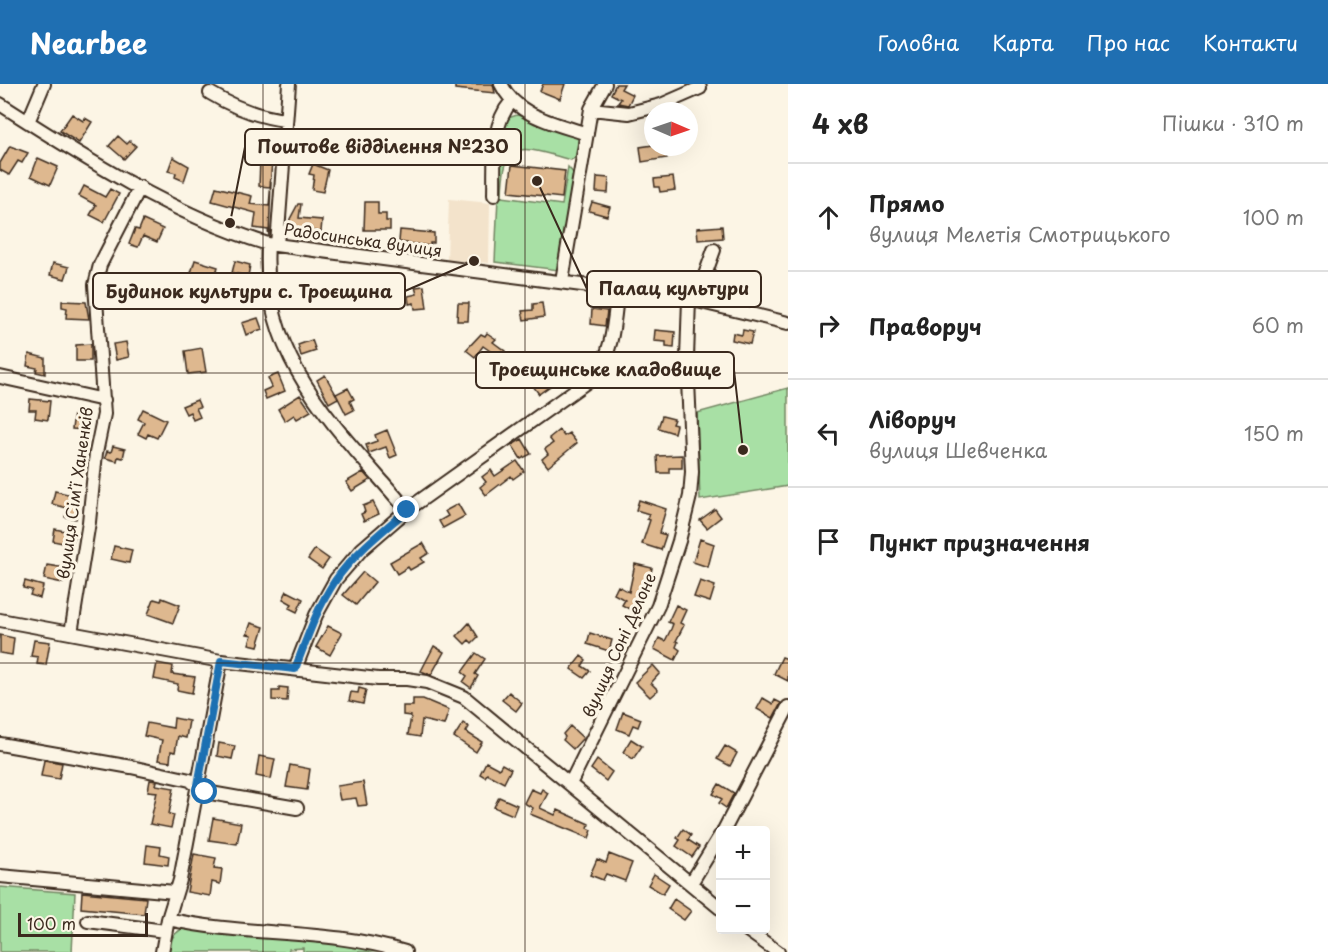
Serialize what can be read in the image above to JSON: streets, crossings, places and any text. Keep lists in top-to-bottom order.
{
  "streets": {
    "street": ["Радосинська вулиця", "вулиця Сімʼї Ханенків", "вулиця Соні Делоне"]
  },
  "crossings": [
    ["Радосинська вулиця", "вулиця Сімʼї Ханенків"],
    ["Радосинська вулиця", "вулиця Соні Делоне"]
  ],
  "places": [
    "Палац культури",
    "Поштове відділення №230",
    "Будинок культури с. Троєщина",
    "Троєщинське кладовище"
  ],
  "scale_bar": "100 m",
  "north": "right",
  "page": {
    "header": "Nearbee",
    "nav": [
      "Головна",
      "Карта",
      "Про нас",
      "Контакти"
    ],
    "heading": ["4 хв", "Пішки · 310 m"],
    "list": [
      ["Прямо", "вулиця Мелетія Смотрицького", "100 m"],
      ["Праворуч", "60 m"],
      ["Ліворуч", "вулиця Шевченка", "150 m"],
      "Пункт призначення"
    ],
    "map_buttons": ["+", "−"],
    "scale": "100 m"
  }
}
